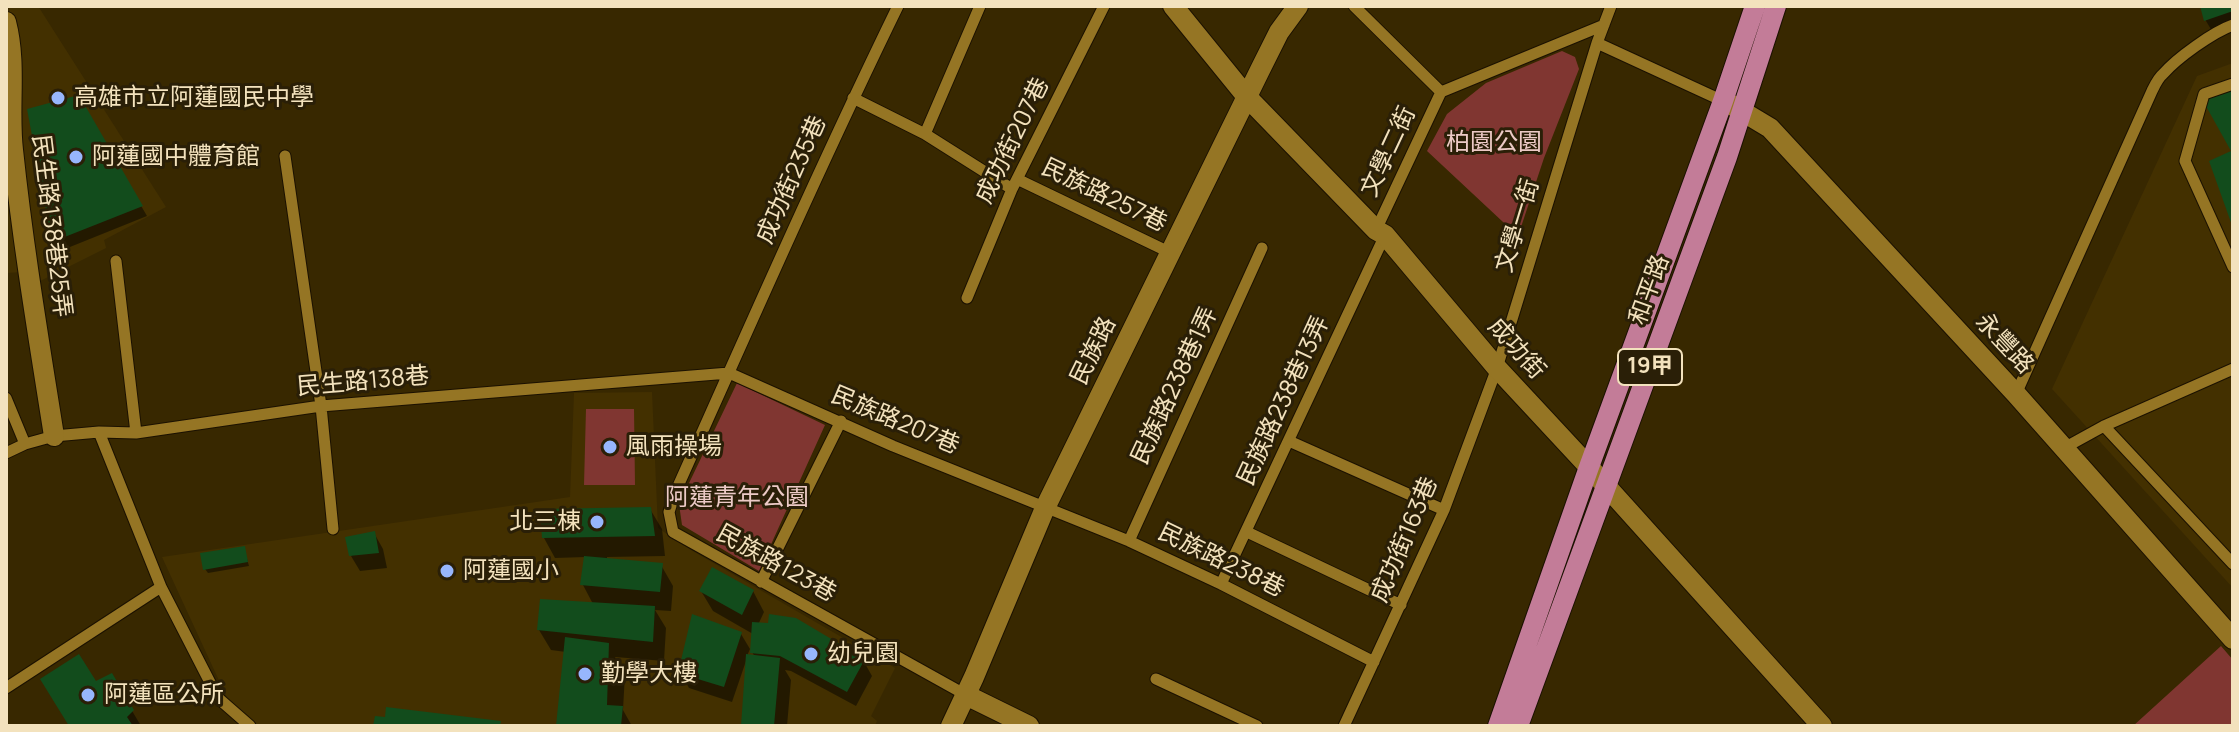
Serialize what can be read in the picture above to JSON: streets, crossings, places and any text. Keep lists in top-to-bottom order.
{
  "streets": {
    "main road": ["和平路", "19甲"],
    "street": [
      "民生路138巷25弄",
      "永豐路",
      "成功街",
      "民族路"
    ],
    "lane": [
      "成功街207巷",
      "文學二街",
      "成功街235巷",
      "民族路257巷",
      "文學一街",
      "民生路138巷",
      "民族路238巷1弄",
      "民族路238巷13弄",
      "民族路207巷",
      "成功街163巷",
      "民族路238巷",
      "民族路123巷"
    ]
  },
  "crossings": [
    ["成功街207巷", "民族路257巷"],
    ["文學二街", "文學一街"],
    ["文學二街", "成功街"],
    ["文學二街", "民族路238巷13弄"],
    ["成功街235巷", "民族路257巷"],
    ["成功街235巷", "民生路138巷"],
    ["成功街235巷", "民族路207巷"],
    ["成功街235巷", "民族路123巷"],
    ["民族路257巷", "民族路"],
    ["民生路138巷25弄", "民生路138巷"],
    ["文學一街", "成功街"],
    ["文學一街", "成功街163巷"],
    ["和平路", "永豐路"],
    ["和平路", "成功街"],
    ["成功街", "民族路"],
    ["成功街", "民族路238巷13弄"],
    ["成功街", "成功街163巷"],
    ["民族路", "民族路207巷"],
    ["民族路", "民族路238巷"],
    ["民族路", "民族路123巷"],
    ["民生路138巷", "民族路207巷"],
    ["民生路138巷", "民族路123巷"],
    ["民族路238巷1弄", "民族路238巷"],
    ["民族路238巷13弄", "民族路238巷"],
    ["民族路207巷", "民族路238巷"],
    ["民族路207巷", "民族路123巷"],
    ["成功街163巷", "民族路238巷"]
  ],
  "parks": ["柏園公園", "阿蓮青年公園"],
  "places": [
    "高雄市立阿蓮國民中學",
    "阿蓮國中體育館",
    "風雨操場",
    "北三棟",
    "阿蓮國小",
    "幼兒園",
    "勤學大樓",
    "阿蓮區公所"
  ]
}
